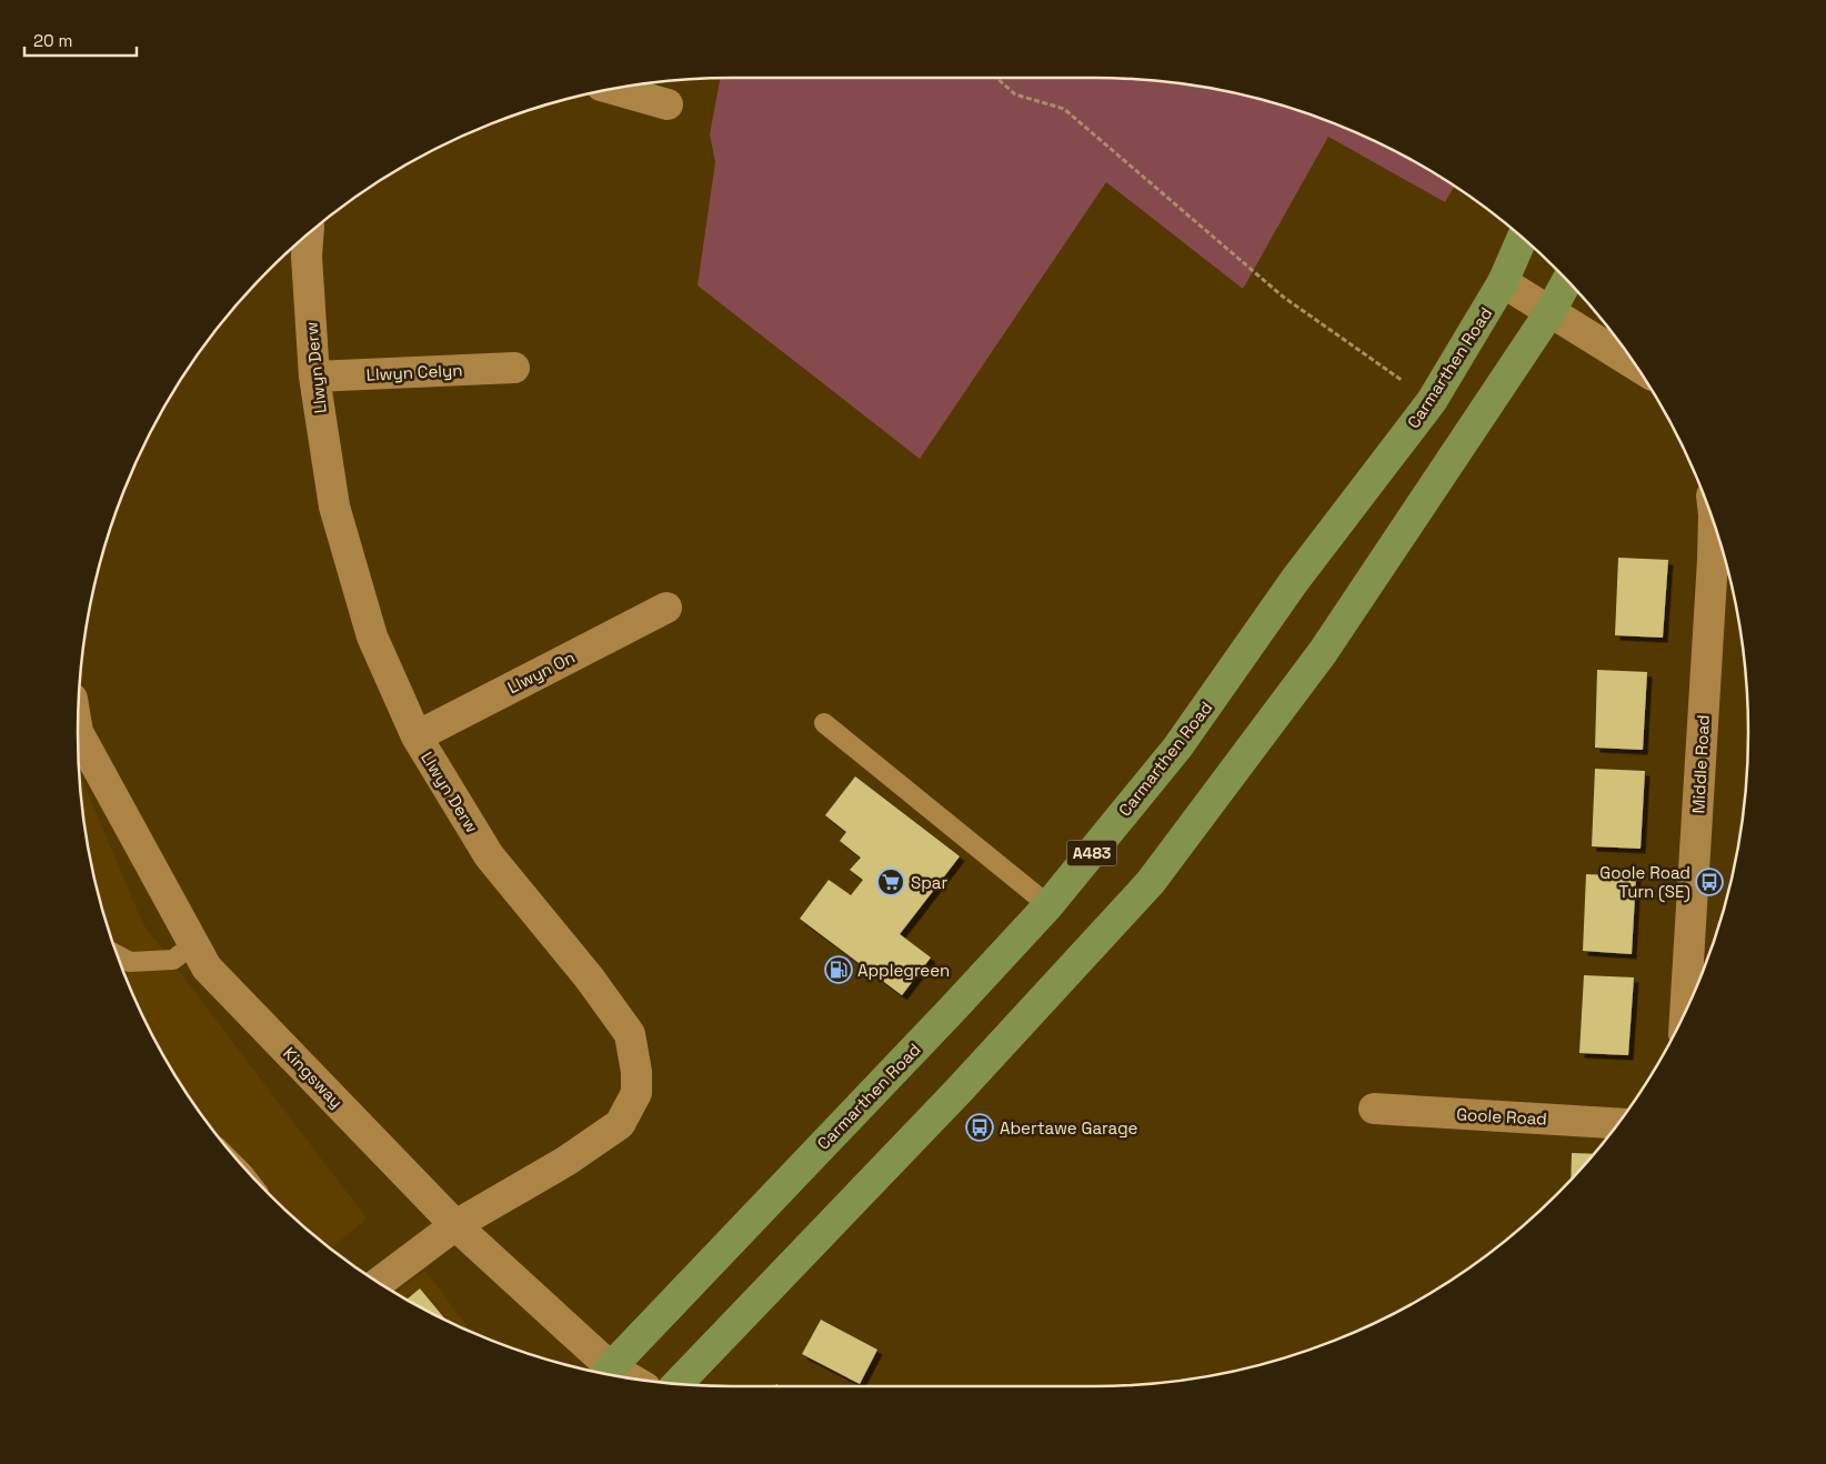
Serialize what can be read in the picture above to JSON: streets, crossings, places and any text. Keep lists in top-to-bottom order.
{
  "streets": {
    "main road": ["Carmarthen Road", "A483"],
    "street": [
      "Llwyn Derw",
      "Llwyn Celyn",
      "Llwyn On",
      "Middle Road",
      "Kingsway",
      "Goole Road"
    ]
  },
  "crossings": [
    ["Llwyn Derw", "Llwyn Celyn"],
    ["Llwyn Derw", "Llwyn On"],
    ["Llwyn Derw", "Kingsway"]
  ],
  "places": {
    "supermarket": ["Spar"],
    "bus stop": ["Goole Road Turn (SE)", "Abertawe Garage"],
    "fuel station": ["Applegreen"]
  },
  "scale_bar": "20 m"
}
